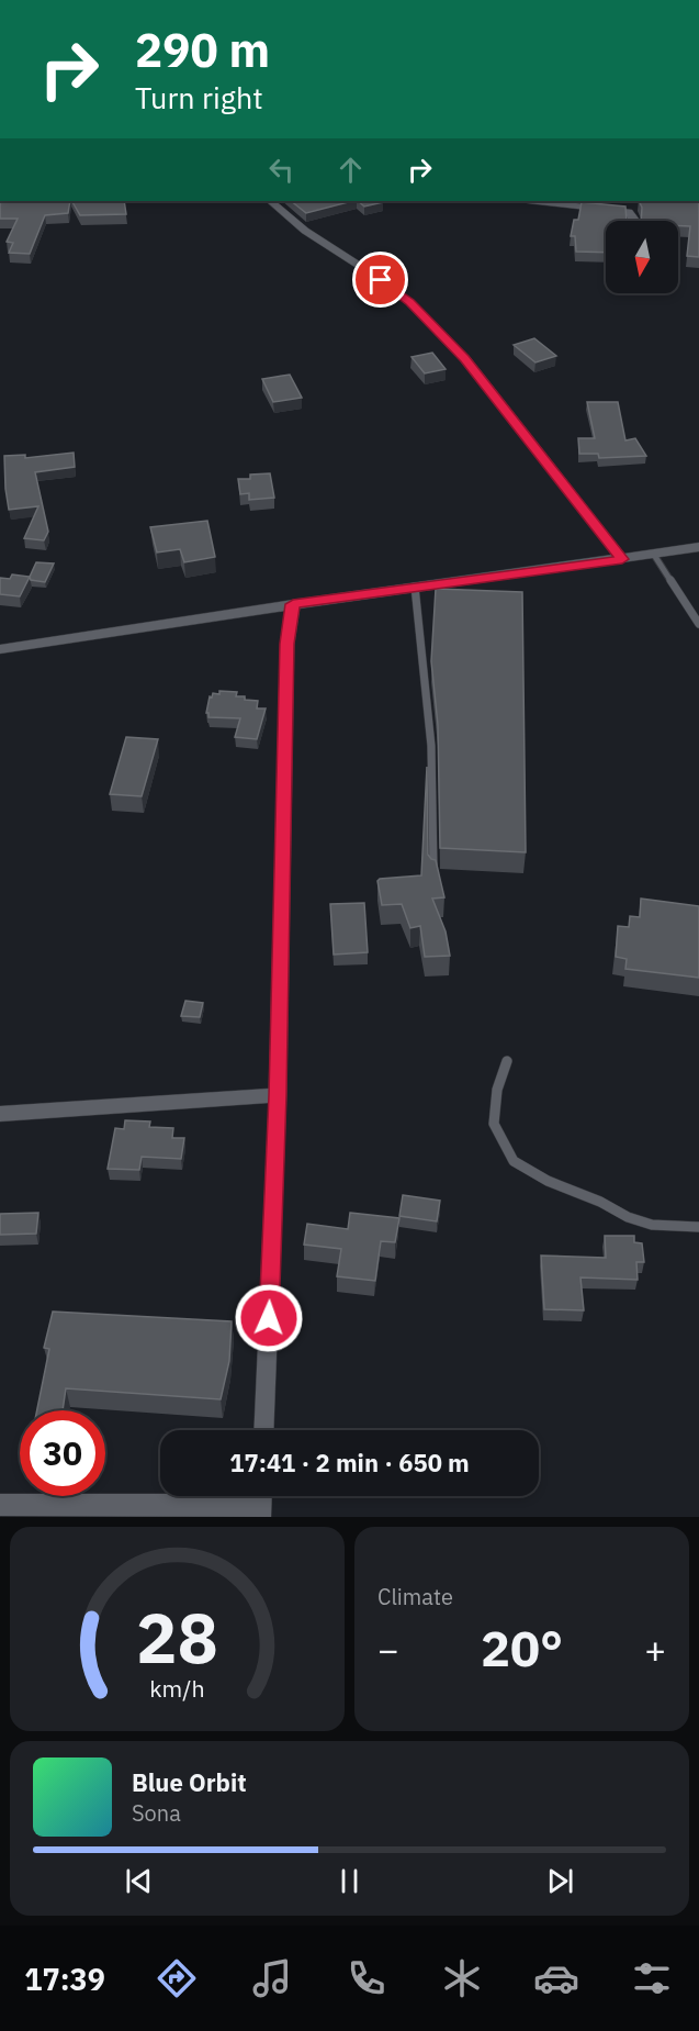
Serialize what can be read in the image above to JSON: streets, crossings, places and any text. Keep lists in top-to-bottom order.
{
  "north": "bottom",
  "page": {
    "turn": ["290 m", "Turn right"],
    "limit": "30",
    "trip": "17:41 · 2 min · 650 m",
    "tile": "Climate",
    "heat": ["−", "20°", "+"],
    "song": ["Blue Orbit", "Sona"],
    "tabs": "17:39",
    "gauge": ["28", "km/h"]
  }
}
